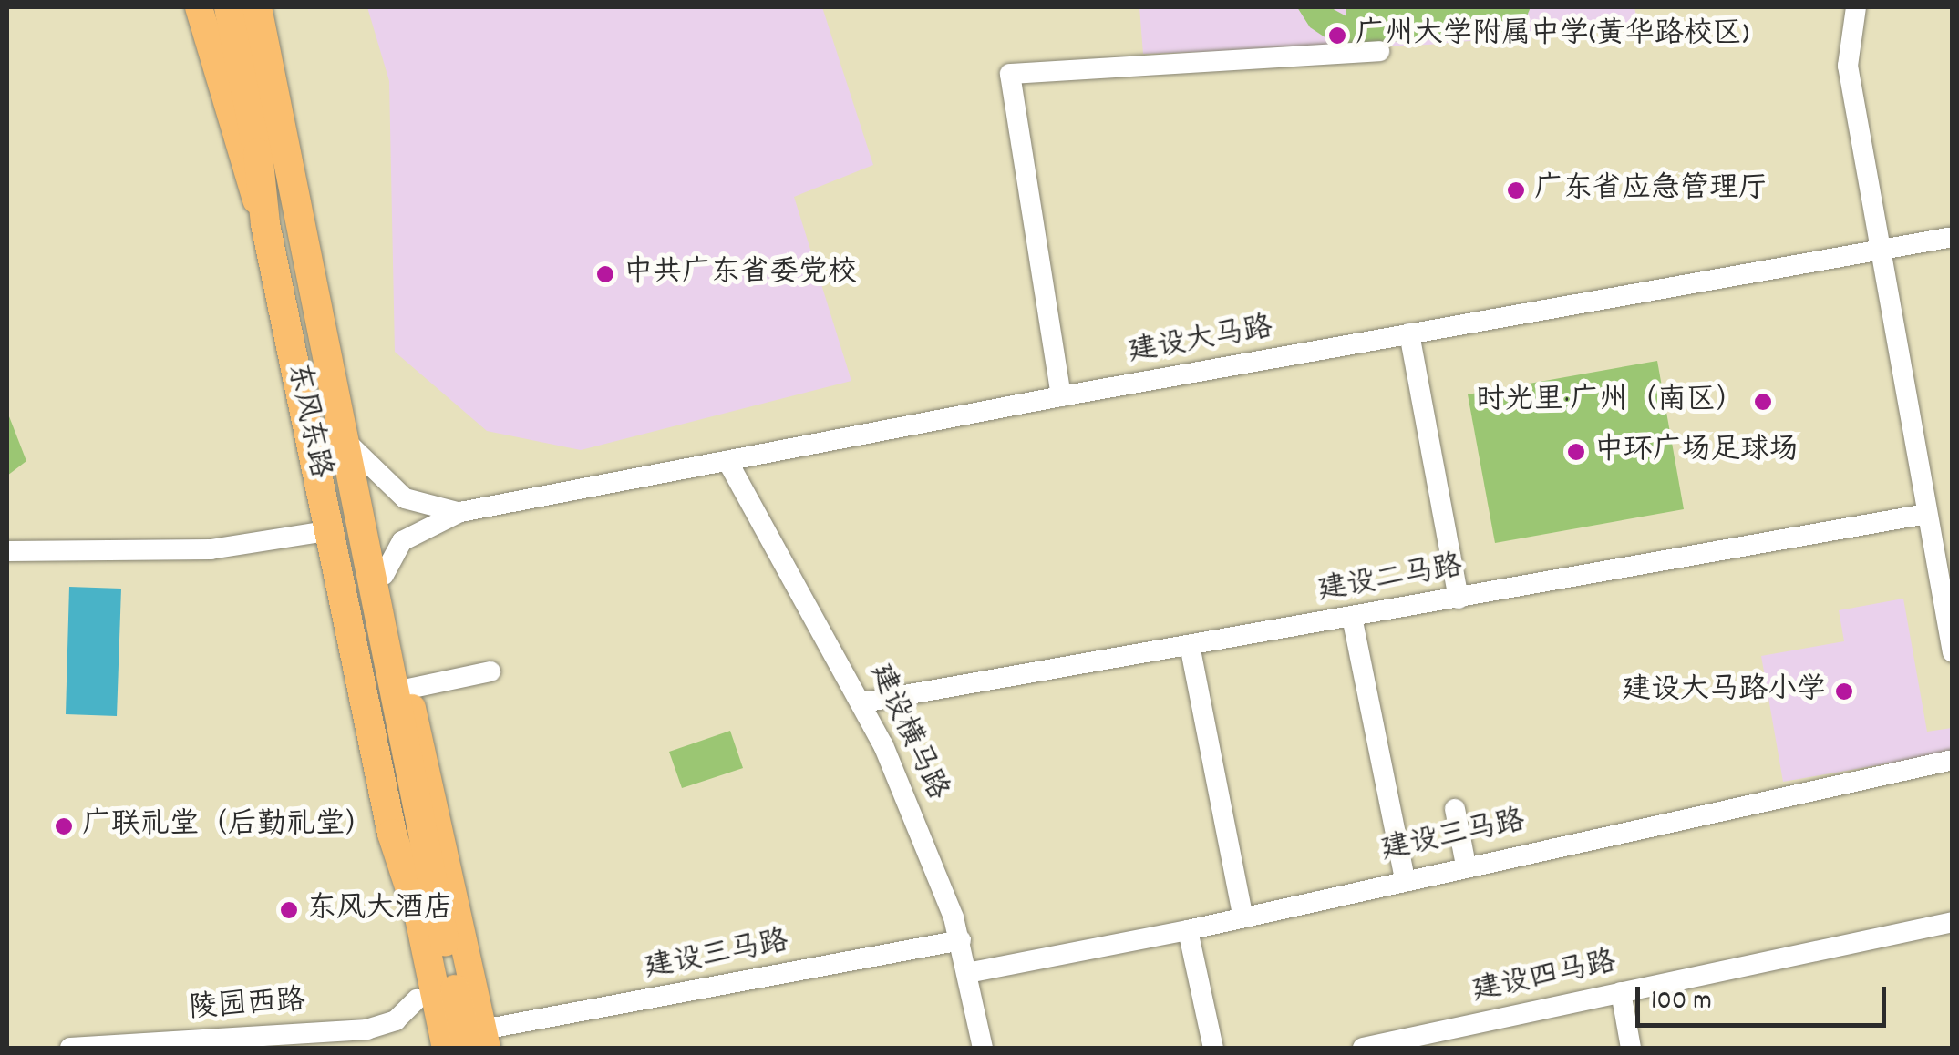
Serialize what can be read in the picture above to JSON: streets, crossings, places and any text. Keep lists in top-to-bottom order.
{
  "streets": {
    "highway": ["东风东路"],
    "street": [
      "建设大马路",
      "建设二马路",
      "建设横马路",
      "建设三马路",
      "建设四马路",
      "陵园西路"
    ]
  },
  "crossings": [
    ["建设大马路", "建设横马路"],
    ["东风东路", "建设三马路"],
    ["东风东路", "陵园西路"],
    ["建设二马路", "建设横马路"],
    ["建设横马路", "建设三马路"]
  ],
  "places": [
    "广州大学附属中学(黄华路校区)",
    "广东省应急管理厅",
    "中共广东省委党校",
    "时光里·广州（南区）",
    "中环广场足球场",
    "建设大马路小学",
    "广联礼堂（后勤礼堂）",
    "东风大酒店"
  ],
  "scale_bar": "100 m"
}
